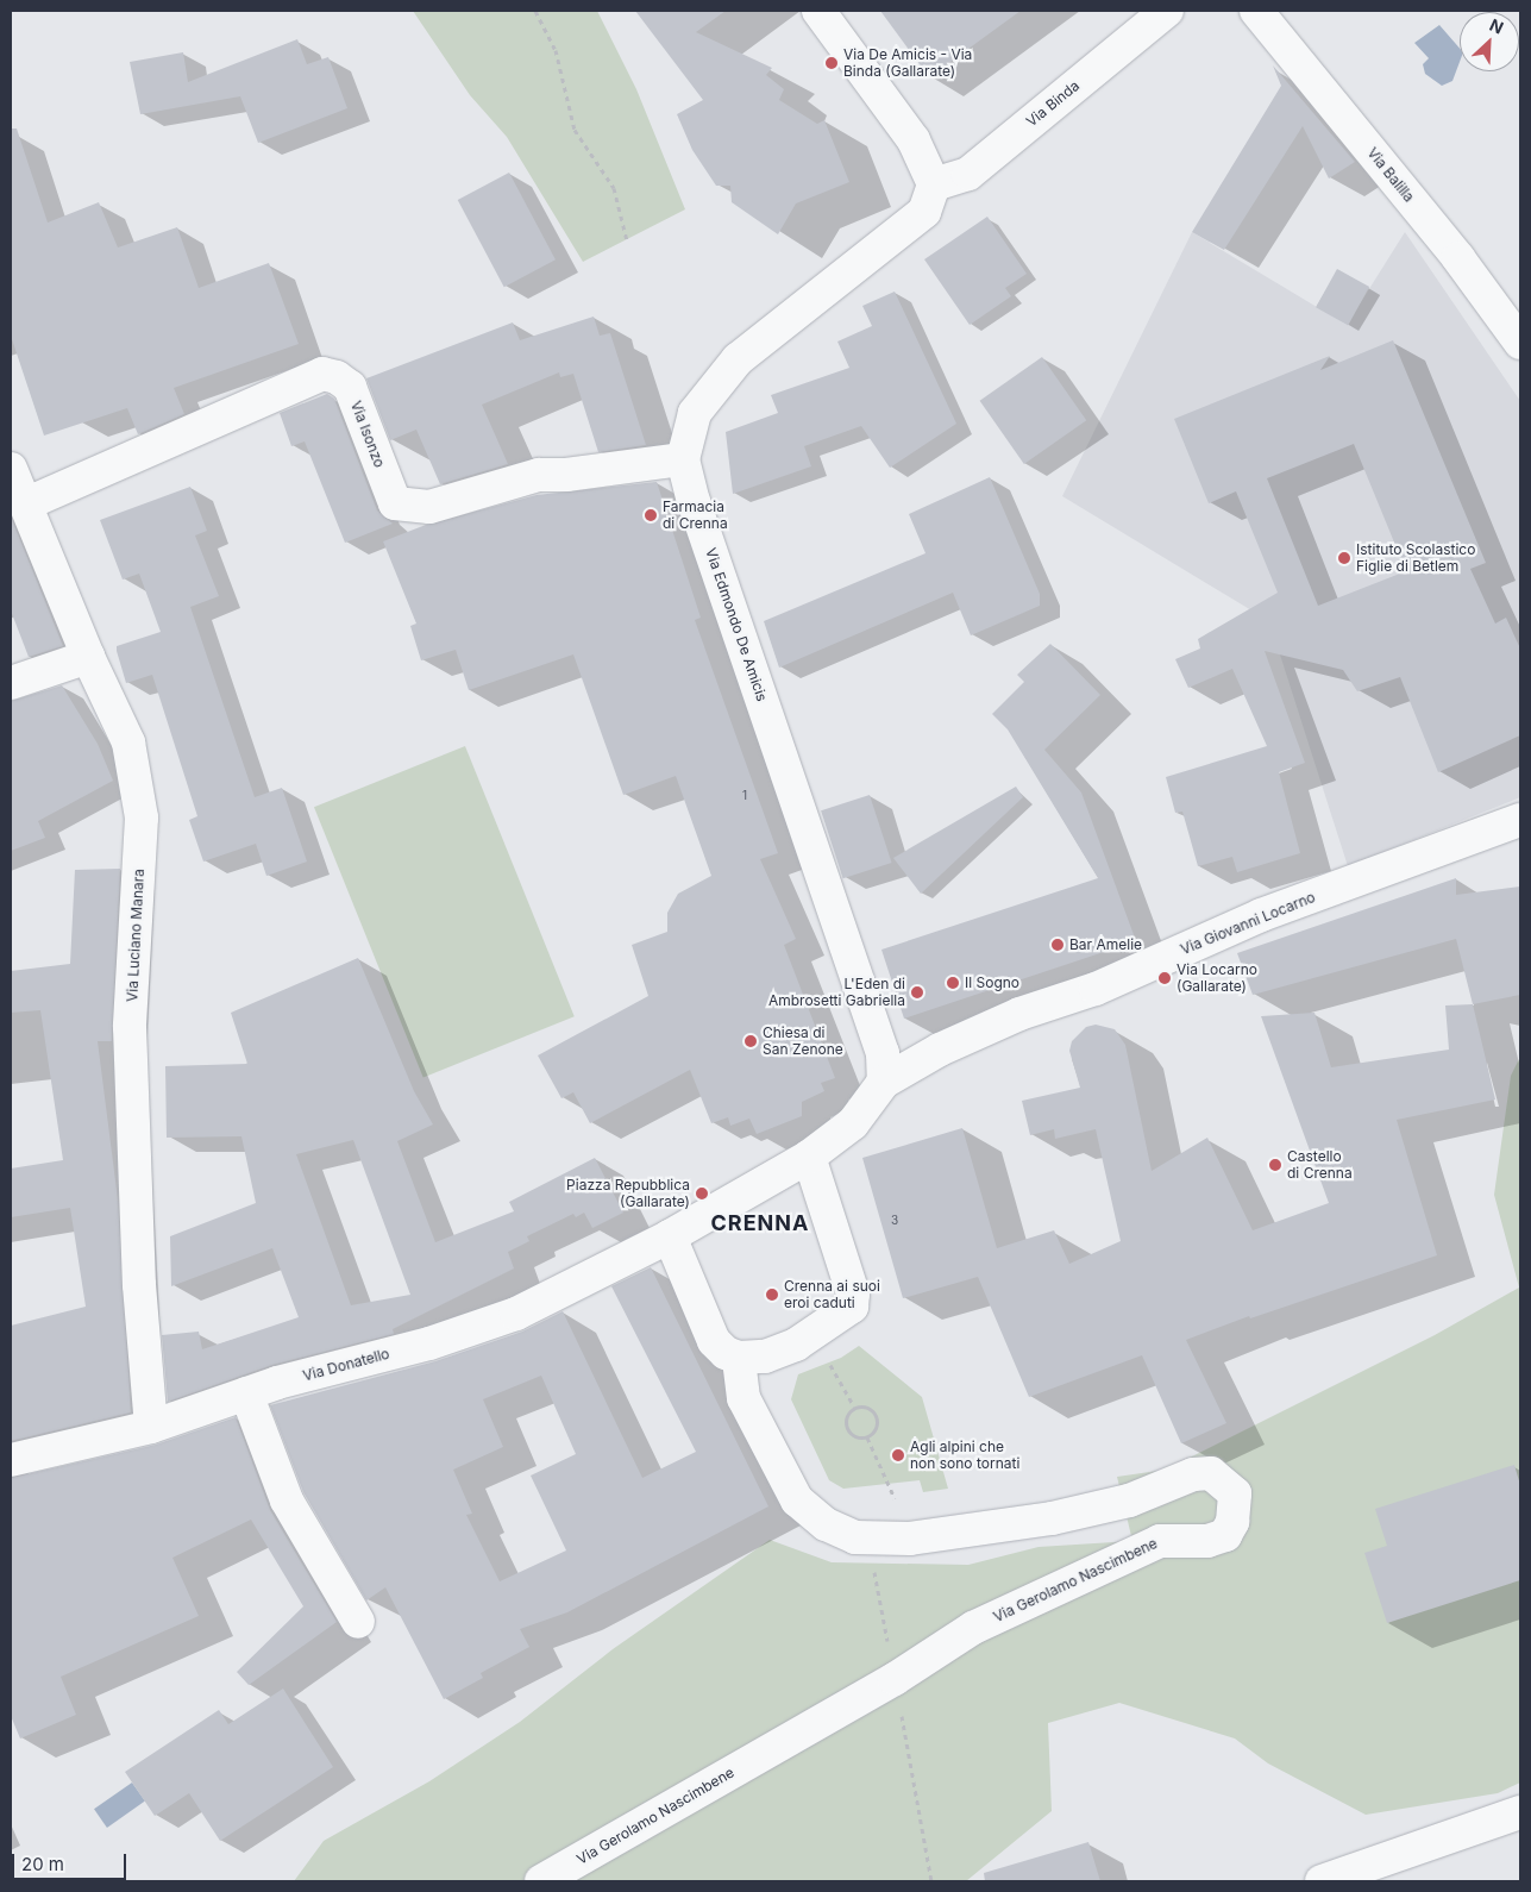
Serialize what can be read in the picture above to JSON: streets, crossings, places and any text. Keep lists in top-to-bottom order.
{
  "streets": {
    "street": [
      "Via Binda",
      "Via Balilla",
      "Via Isonzo",
      "Via Edmondo De Amicis",
      "Via Giovanni Locarno",
      "Via Luciano Manara",
      "Via Donatello",
      "Via Gerolamo Nascimbene"
    ]
  },
  "crossings": [
    ["Via Binda", "Via Edmondo De Amicis"],
    ["Via Isonzo", "Via Edmondo De Amicis"],
    ["Via Isonzo", "Via Luciano Manara"],
    ["Via Edmondo De Amicis", "Via Giovanni Locarno"],
    ["Via Edmondo De Amicis", "Via Donatello"],
    ["Via Giovanni Locarno", "Via Donatello"],
    ["Via Luciano Manara", "Via Donatello"]
  ],
  "districts": ["CRENNA"],
  "places": [
    "Via De Amicis - Via Binda (Gallarate)",
    "Farmacia di Crenna",
    "Istituto Scolastico Figlie di Betlem",
    "Bar Amelie",
    "Via Locarno (Gallarate)",
    "Il Sogno",
    "L'Eden di Ambrosetti Gabriella",
    "Chiesa di San Zenone",
    "Castello di Crenna",
    "Piazza Repubblica (Gallarate)",
    "Crenna ai suoi eroi caduti",
    "Agli alpini che non sono tornati"
  ],
  "house_numbers": ["1", "3"],
  "scale_bar": "20 m",
  "north": "top right"
}
